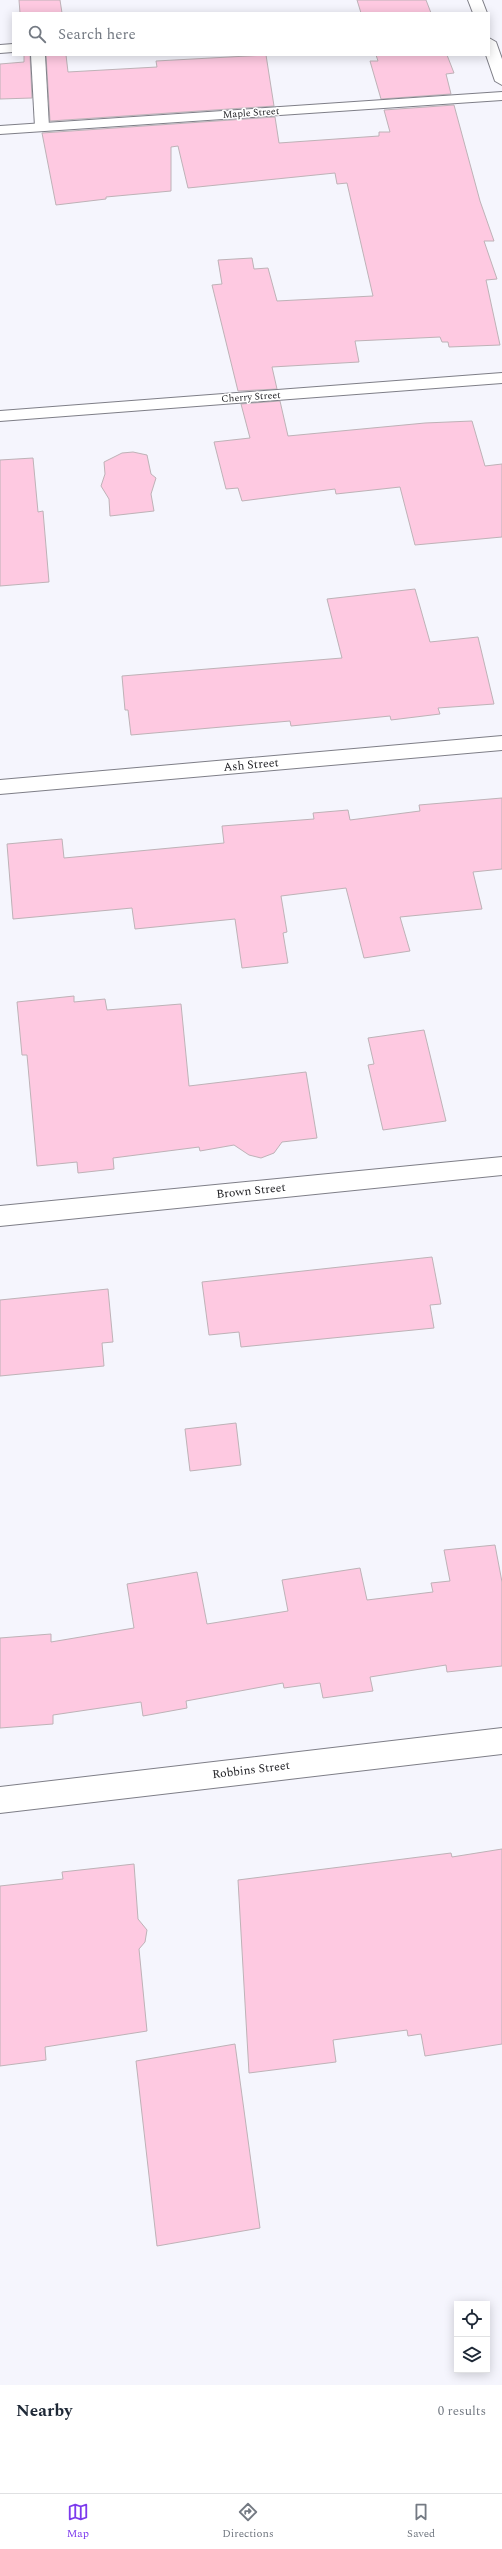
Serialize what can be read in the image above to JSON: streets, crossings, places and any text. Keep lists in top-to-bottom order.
{
  "streets": {
    "street": [
      "Maple Street",
      "Cherry Street",
      "Ash Street",
      "Brown Street",
      "Robbins Street"
    ]
  },
  "page": {
    "search": "Search here",
    "heading": ["Nearby", "0 results"],
    "nav": ["Map", "Directions", "Saved"]
  }
}
